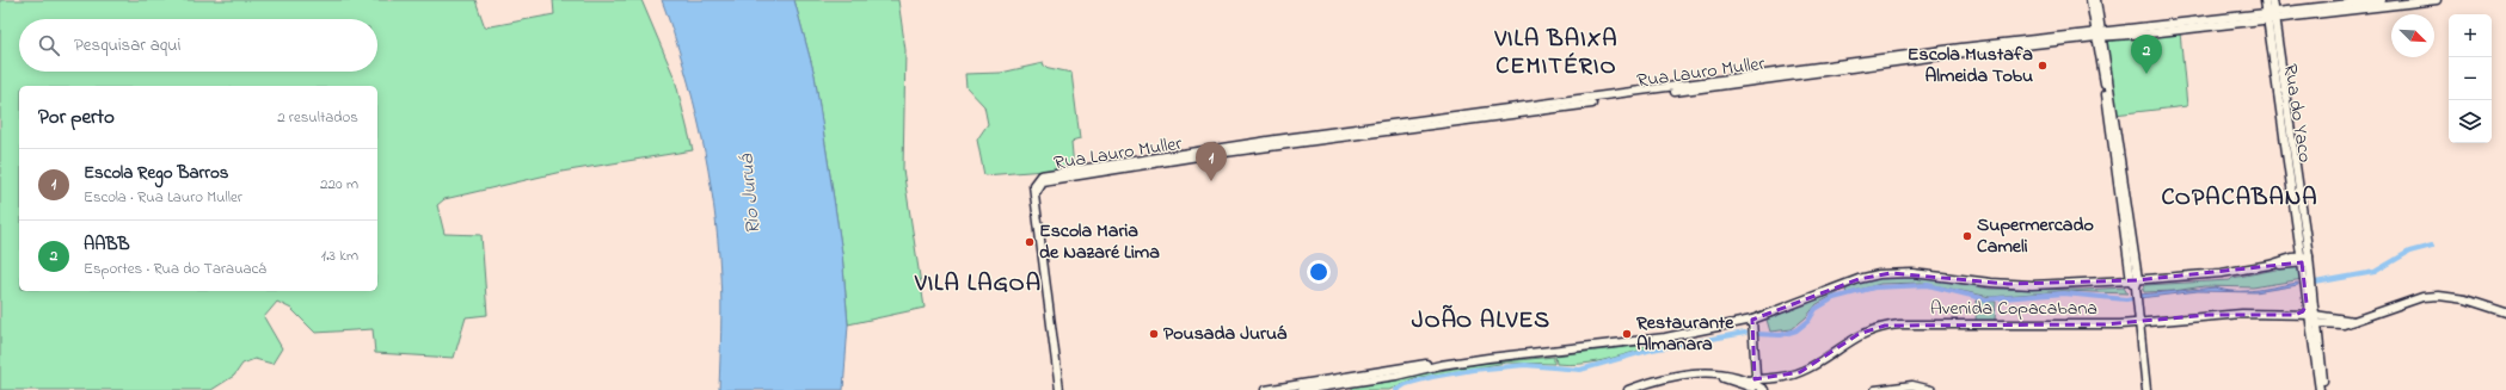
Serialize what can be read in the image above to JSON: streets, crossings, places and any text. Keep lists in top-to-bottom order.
{
  "streets": {
    "street": ["Rua Lauro Muller", "Rua do Yaco", "Avenida Copacabana"]
  },
  "crossings": [
    ["Rua Lauro Muller", "Rua do Yaco"],
    ["Rua do Yaco", "Avenida Copacabana"]
  ],
  "districts": [
    "VILA BAIXA CEMITÉRIO",
    "COPACABANA",
    "VILA LAGOA",
    "JOÃO ALVES"
  ],
  "water": ["Rio Juruá"],
  "places": [
    "Escola Mustafa Almeida Tobu",
    "Supermercado Cameli",
    "Escola Maria de Nazaré Lima",
    "Pousada Juruá",
    "Restaurante Almanara"
  ],
  "north": "bottom right",
  "page": {
    "map_buttons": ["+", "−"],
    "search": "Pesquisar aqui",
    "pins": ["2", "1"],
    "heading": ["Por perto", "2 resultados"],
    "list": [
      {
        "mark": "1",
        "name": "Escola Rego Barros",
        "note": "Escola · Rua Lauro Muller",
        "value": "220 m"
      },
      {
        "mark": "2",
        "name": "AABB",
        "note": "Esportes · Rua do Tarauacá",
        "value": "1.3 km"
      }
    ]
  }
}
